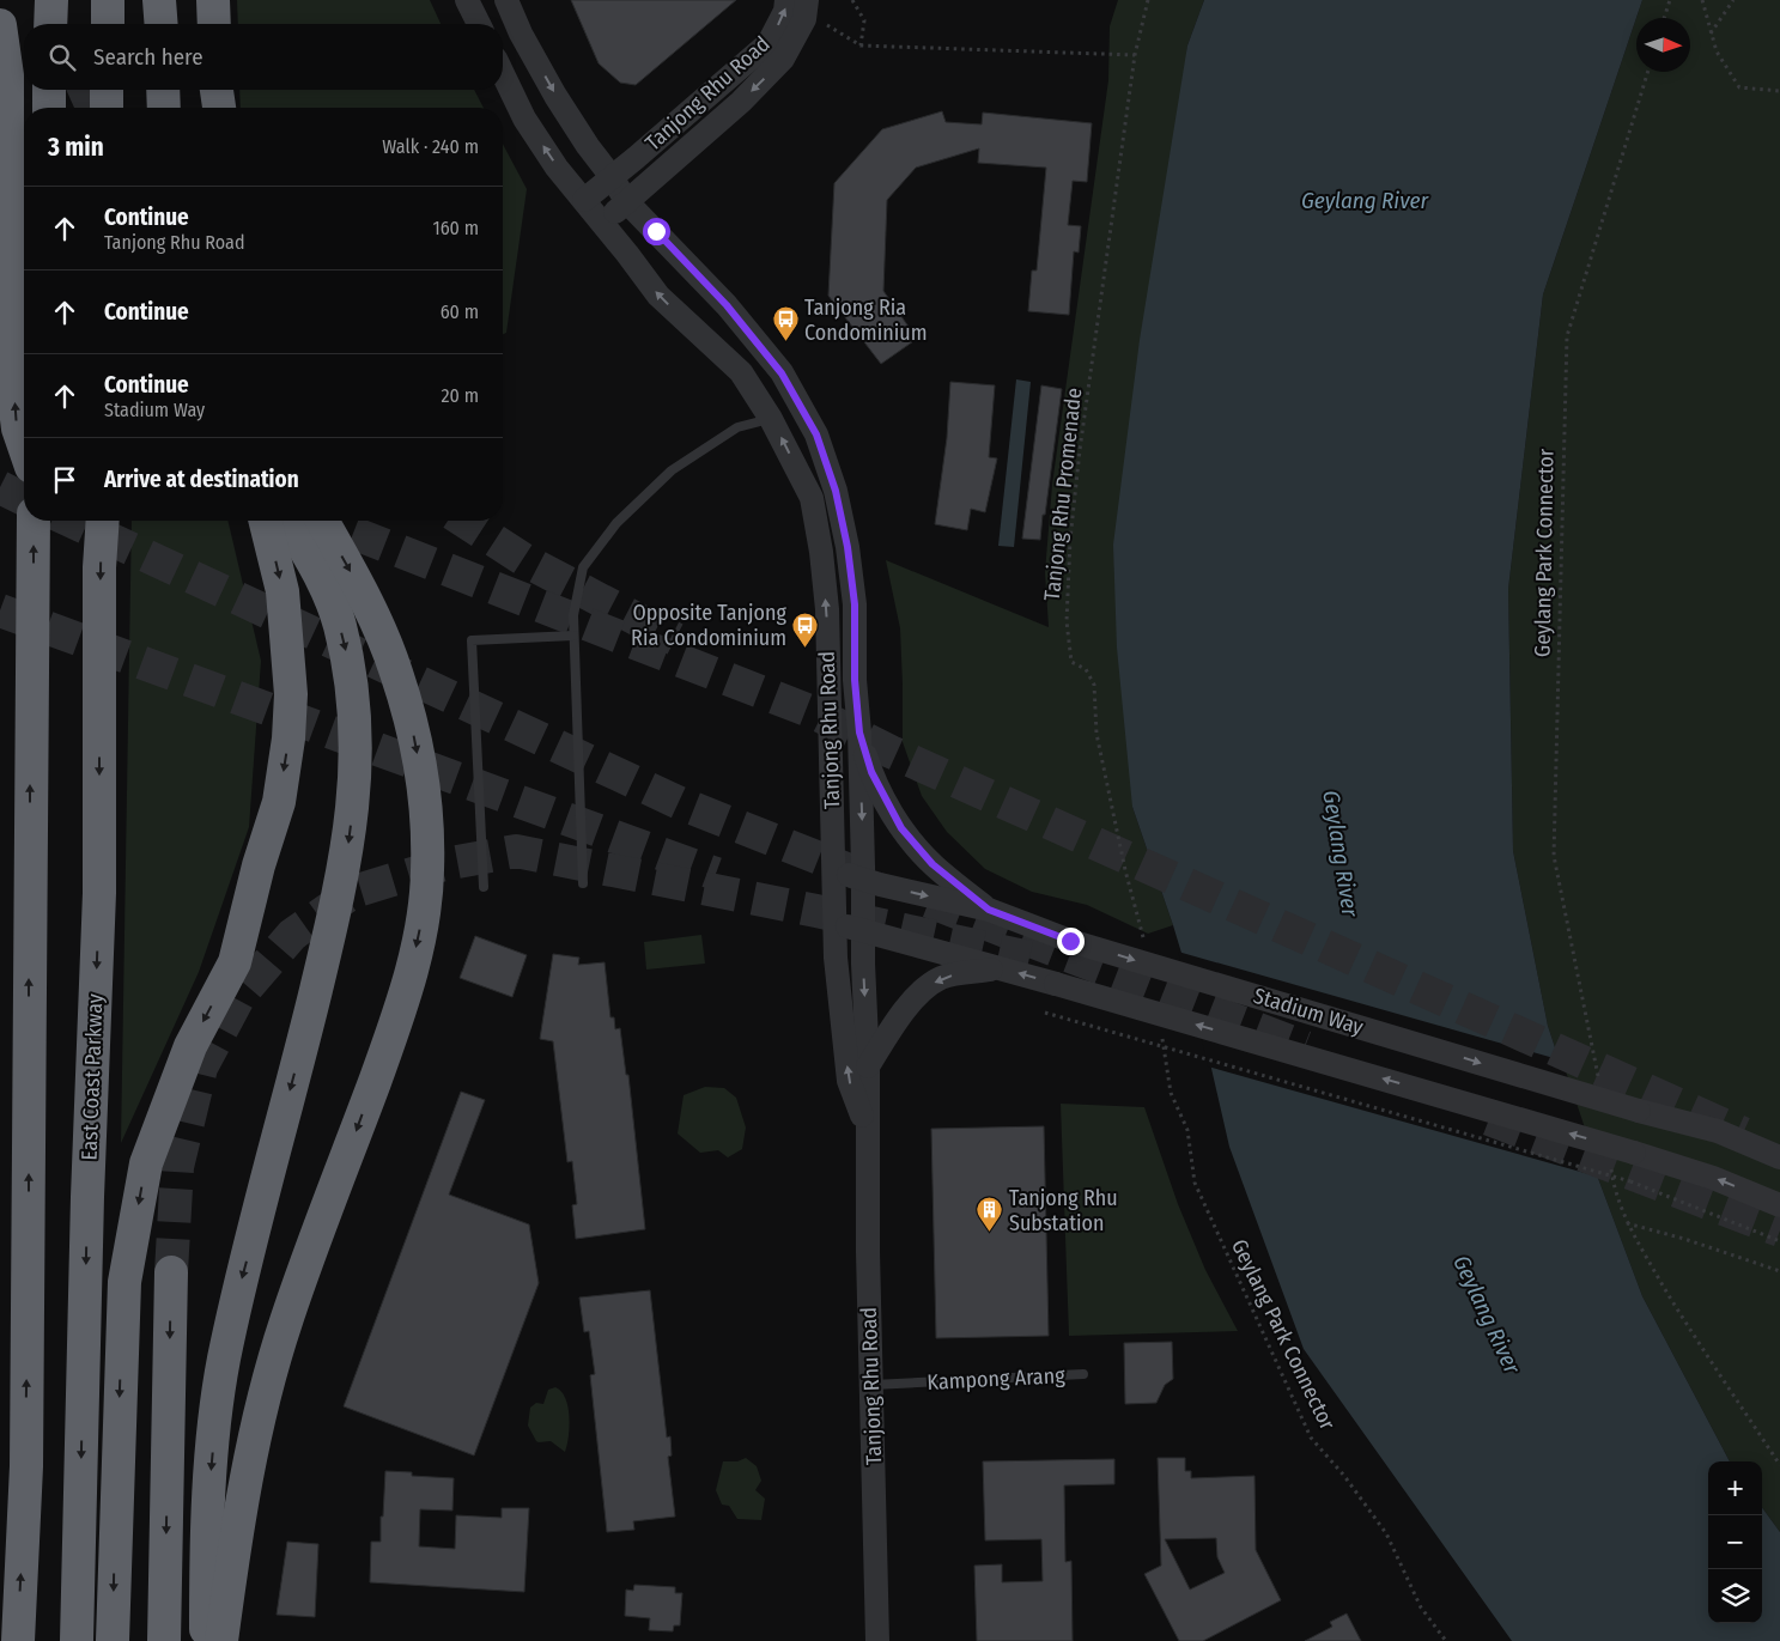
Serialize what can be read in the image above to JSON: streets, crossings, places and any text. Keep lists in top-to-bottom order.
{
  "streets": {
    "highway": ["East Coast Parkway"],
    "street": ["Tanjong Rhu Road", "Stadium Way"],
    "lane": ["Kampong Arang"],
    "path": ["Tanjong Rhu Promenade", "Geylang Park Connector"]
  },
  "crossings": [
    ["Tanjong Rhu Road", "Stadium Way"],
    ["Tanjong Rhu Road", "Kampong Arang"]
  ],
  "water": ["Geylang River"],
  "places": {
    "bus stop": ["Tanjong Ria Condominium", "Opposite Tanjong Ria Condominium"],
    "building": ["Tanjong Rhu Substation"]
  },
  "north": "right",
  "page": {
    "search": "Search here",
    "heading": ["3 min", "Walk · 240 m"],
    "list": [
      ["Continue", "Tanjong Rhu Road", "160 m"],
      ["Continue", "60 m"],
      ["Continue", "Stadium Way", "20 m"],
      "Arrive at destination"
    ],
    "map_buttons": ["+", "−"]
  }
}
